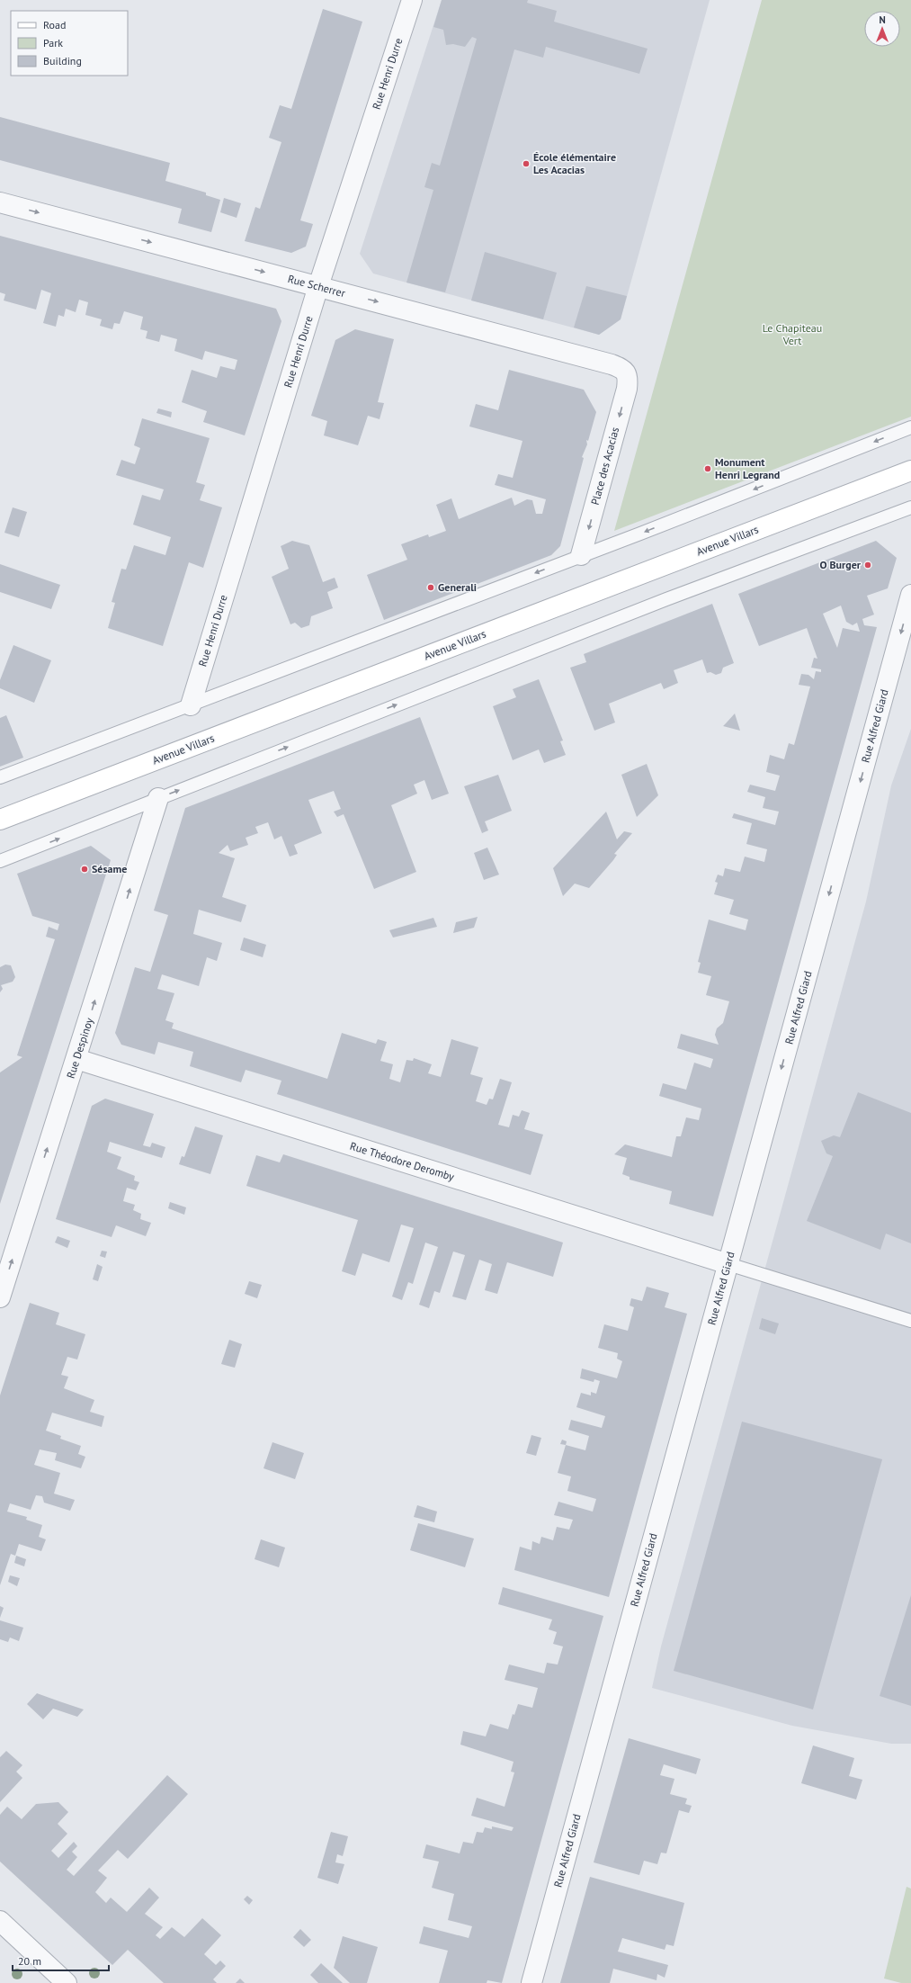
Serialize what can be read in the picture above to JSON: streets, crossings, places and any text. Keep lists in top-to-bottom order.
{
  "streets": {
    "main road": ["Avenue Villars"],
    "street": [
      "Rue Henri Durre",
      "Rue Scherrer",
      "Place des Acacias",
      "Rue Alfred Giard",
      "Rue Despinoy",
      "Rue Théodore Deromby"
    ]
  },
  "crossings": [
    ["Rue Henri Durre", "Rue Scherrer"],
    ["Rue Scherrer", "Place des Acacias"],
    ["Rue Alfred Giard", "Rue Théodore Deromby"],
    ["Rue Despinoy", "Rue Théodore Deromby"]
  ],
  "one_way": [
    "Rue Scherrer",
    "Place des Acacias",
    "Rue Alfred Giard",
    "Rue Despinoy"
  ],
  "parks": ["Le Chapiteau Vert"],
  "places": [
    "École élémentaire Les Acacias",
    "Monument Henri Legrand",
    "O Burger",
    "Generali",
    "Sésame"
  ],
  "legend": ["Road", "Park", "Building"],
  "scale_bar": "20 m",
  "north": "top"
}
